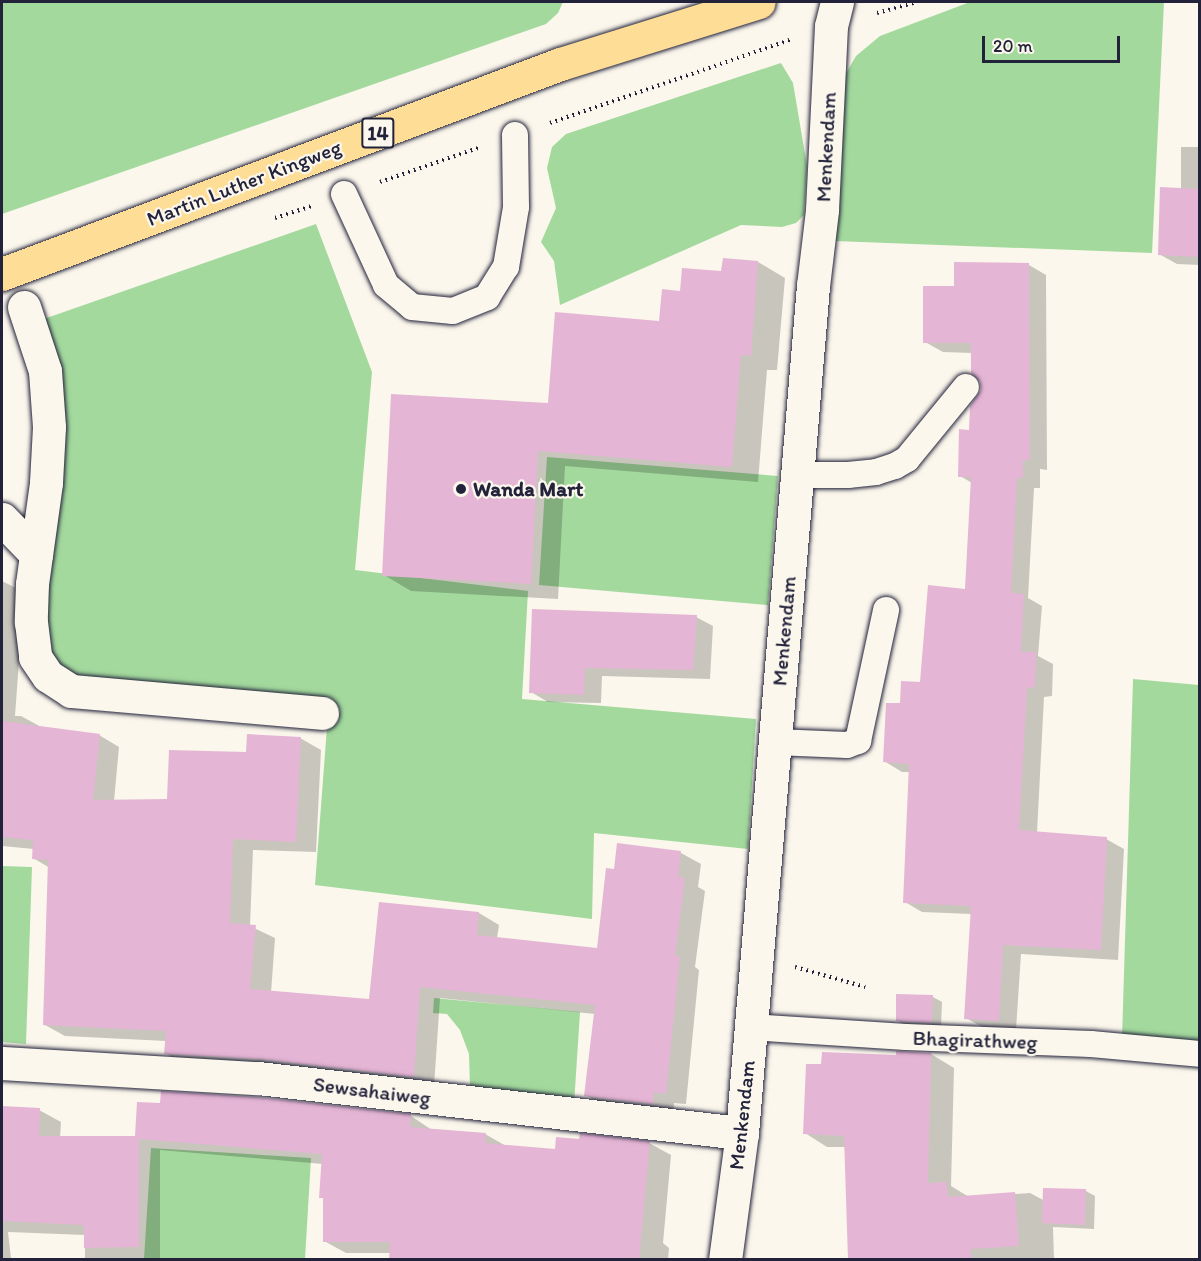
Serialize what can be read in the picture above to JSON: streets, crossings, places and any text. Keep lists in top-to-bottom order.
{
  "streets": {
    "main road": ["14", "Martin Luther Kingweg"],
    "street": ["Menkendam", "Sewsahaiweg"],
    "lane": ["Bhagirathweg"]
  },
  "crossings": [
    ["Menkendam", "Bhagirathweg"],
    ["Menkendam", "Sewsahaiweg"]
  ],
  "places": ["Wanda Mart"],
  "scale_bar": "20 m"
}
